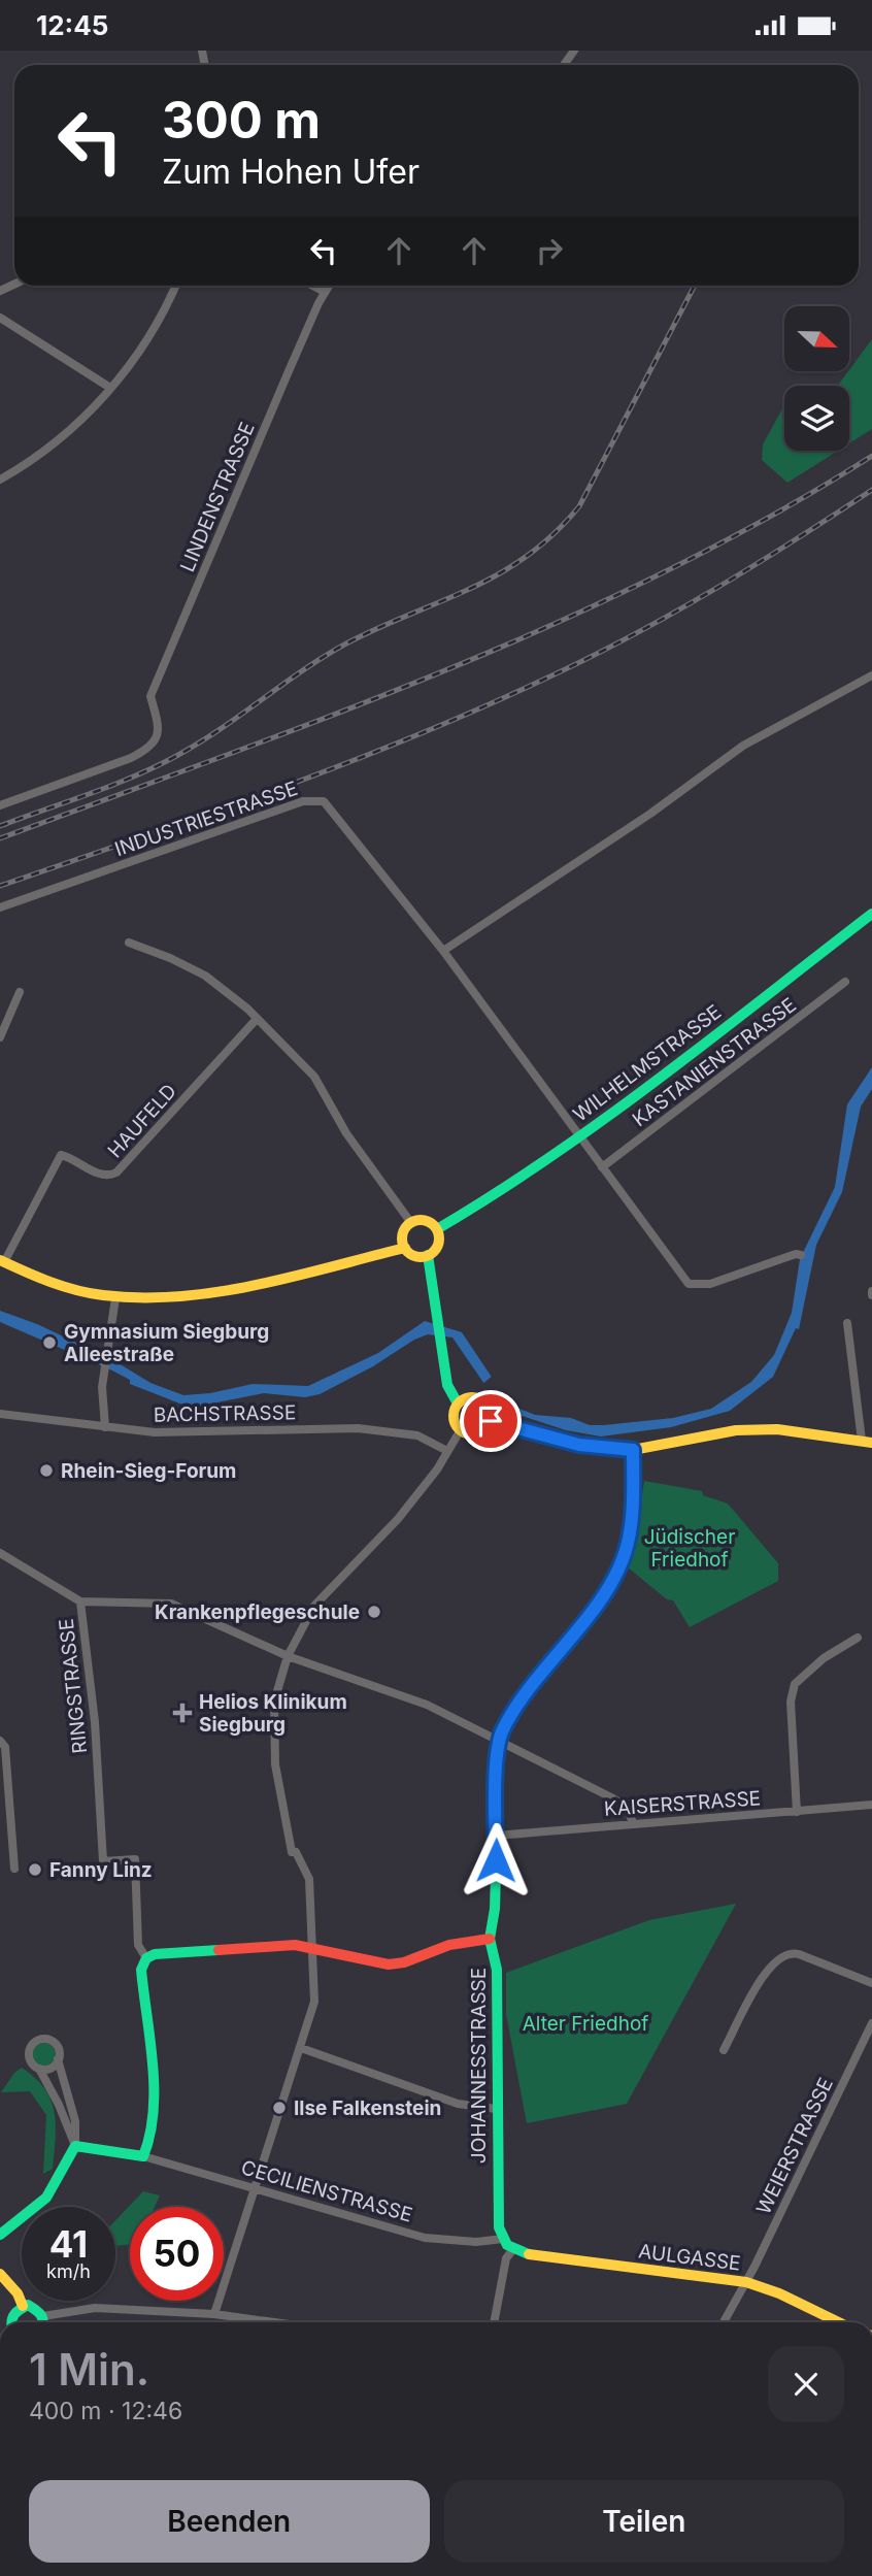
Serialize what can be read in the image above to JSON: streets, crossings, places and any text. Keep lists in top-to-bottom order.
{
  "streets": {
    "main road": [
      "WILHELMSTRASSE",
      "JOHANNESSTRASSE",
      "CECILIENSTRASSE",
      "AULGASSE"
    ],
    "street": [
      "LINDENSTRASSE",
      "INDUSTRIESTRASSE",
      "KASTANIENSTRASSE",
      "HAUFELD",
      "BACHSTRASSE",
      "RINGSTRASSE",
      "KAISERSTRASSE",
      "WEIERSTRASSE"
    ]
  },
  "crossings": [
    ["INDUSTRIESTRASSE", "KASTANIENSTRASSE"],
    ["INDUSTRIESTRASSE", "WILHELMSTRASSE"],
    ["KAISERSTRASSE", "JOHANNESSTRASSE"],
    ["JOHANNESSTRASSE", "CECILIENSTRASSE"],
    ["WEIERSTRASSE", "AULGASSE"]
  ],
  "parks": ["Jüdischer Friedhof", "Alter Friedhof"],
  "places": {
    "other": [
      "Gymnasium Siegburg Alleestraße",
      "Rhein-Sieg-Forum",
      "Krankenpflegeschule",
      "Fanny Linz",
      "Ilse Falkenstein"
    ],
    "health": ["Helios Klinikum Siegburg"]
  },
  "north": "right",
  "page": {
    "status": "12:45",
    "turn": ["300 m", "Zum Hohen Ufer"],
    "speed": "41 km/h",
    "limit": "50",
    "heading": ["1 Min.", "400 m · 12:46"],
    "buttons": ["Beenden", "Teilen"]
  }
}
